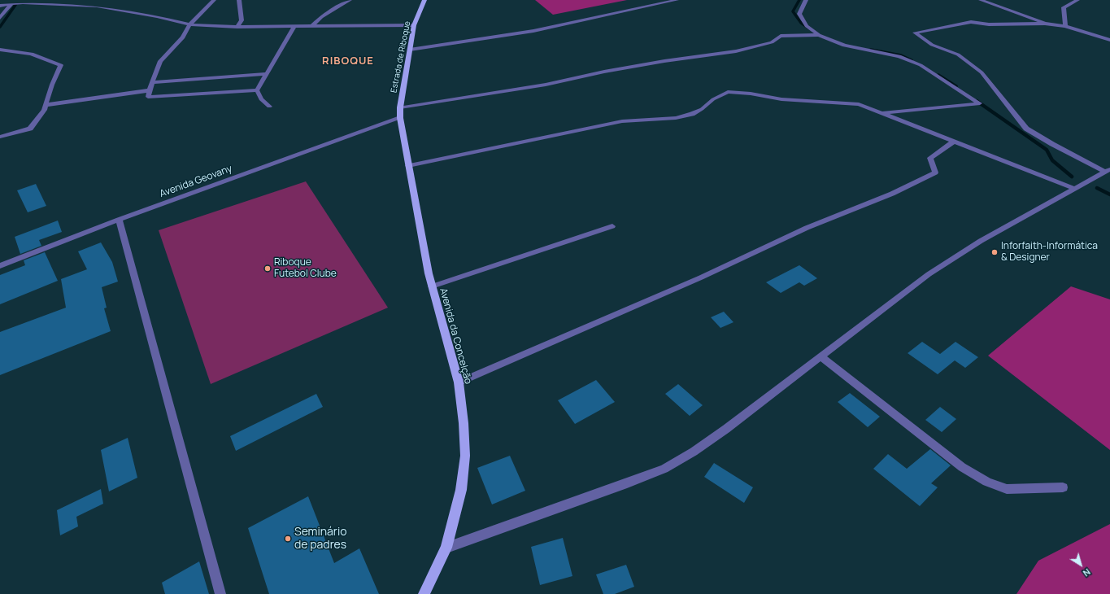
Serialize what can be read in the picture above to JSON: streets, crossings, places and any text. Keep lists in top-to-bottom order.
{
  "streets": {
    "main road": ["Estrada de Riboque", "Avenida da Concelção"],
    "street": ["Avenida Geovany"]
  },
  "crossings": [
    ["Estrada de Riboque", "Avenida Geovany"],
    ["Estrada de Riboque", "Avenida da Concelção"],
    ["Avenida Geovany", "Avenida da Concelção"]
  ],
  "districts": ["RIBOQUE"],
  "places": ["Inforfaith-Informática & Designer", "Riboque Futebol Clube", "Seminário de padres"],
  "north": "bottom right"
}
